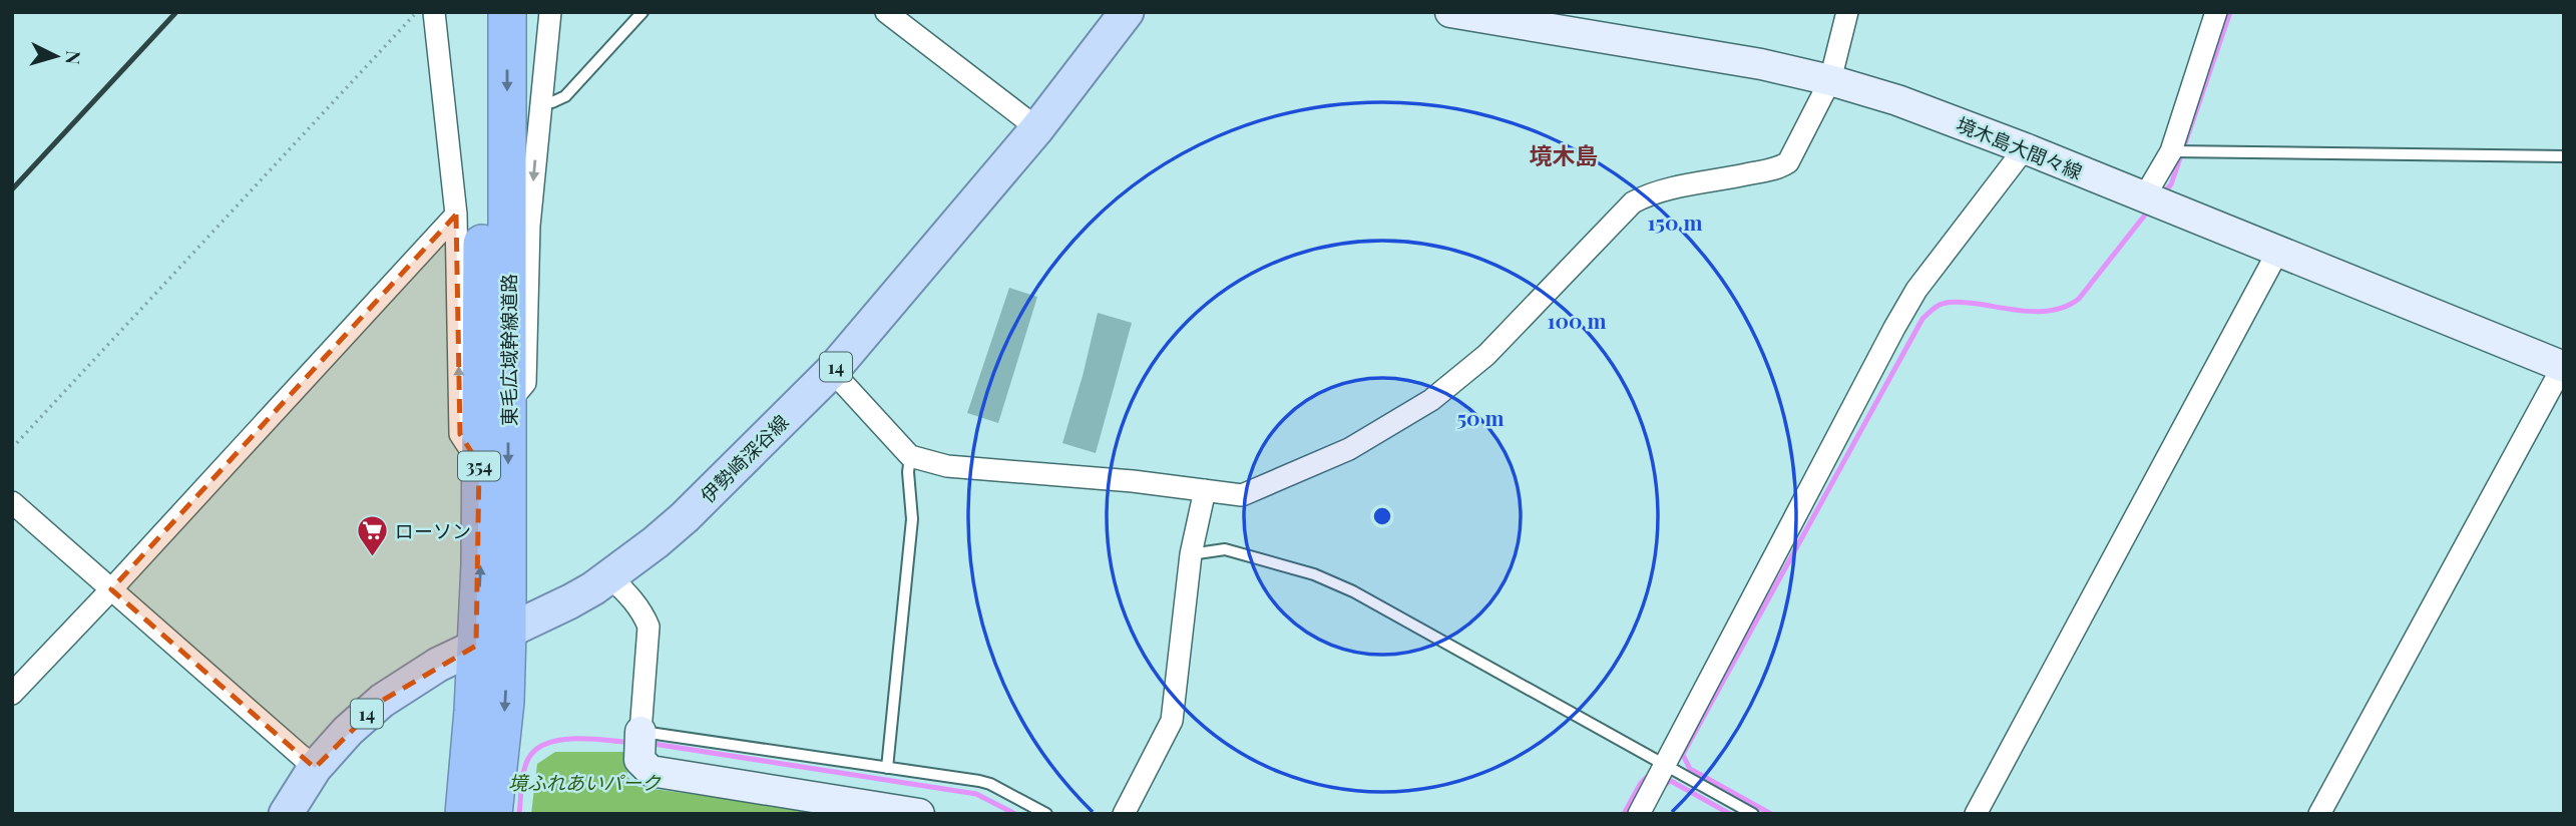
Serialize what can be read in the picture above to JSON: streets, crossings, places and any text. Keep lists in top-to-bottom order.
{
  "streets": {
    "highway": ["東毛広域幹線道路", "354"],
    "main road": ["境木島大間々線", "14", "伊勢崎深谷線"]
  },
  "crossings": [
    ["東毛広域幹線道路", "伊勢崎深谷線"]
  ],
  "districts": ["境木島"],
  "parks": ["境ふれあいパーク"],
  "places": {
    "supermarket": ["ローソン"]
  },
  "north": "right",
  "rings": ["150 m", "100 m", "50 m"]
}
